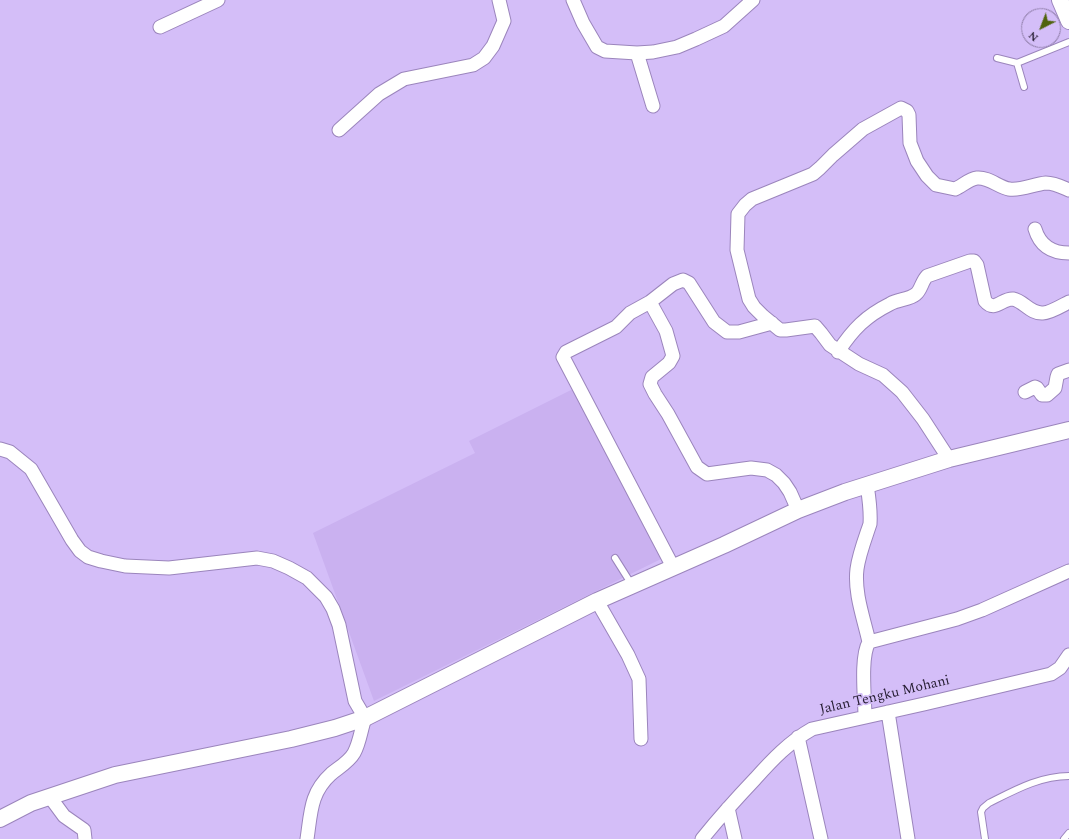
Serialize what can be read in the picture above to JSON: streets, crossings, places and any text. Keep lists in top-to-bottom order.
{
  "streets": {
    "street": ["Jalan Tengku Mohani"]
  },
  "north": "bottom left"
}
